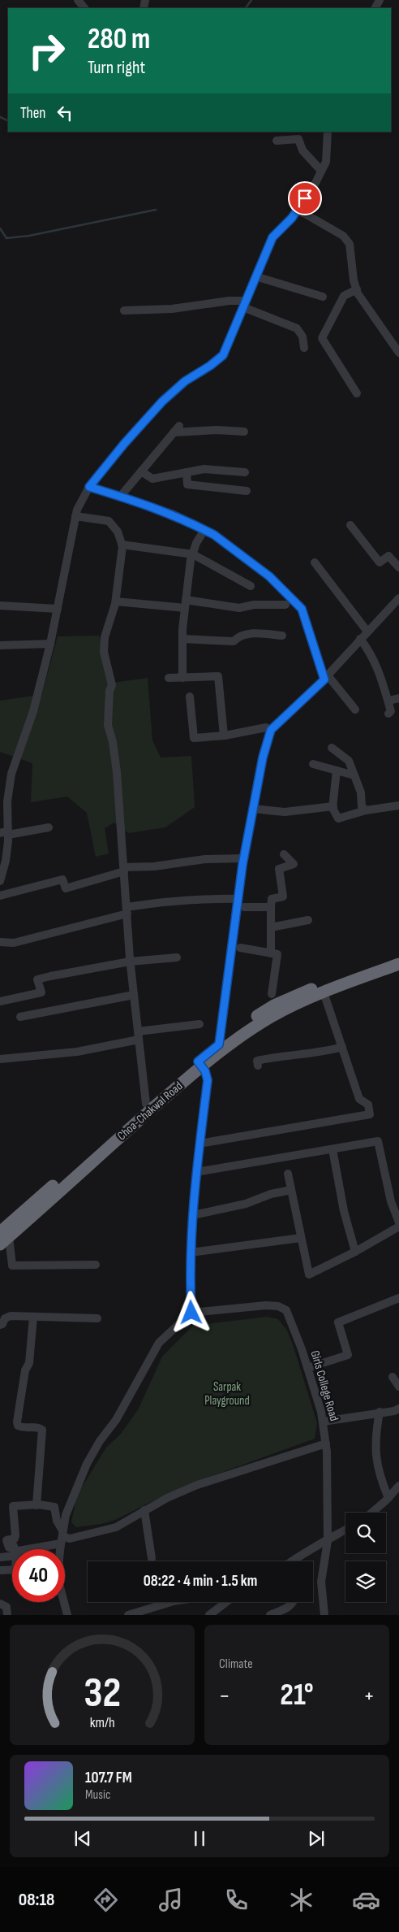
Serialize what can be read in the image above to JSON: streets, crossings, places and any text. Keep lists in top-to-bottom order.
{
  "streets": {
    "highway": ["Choa-Chakwal Road"],
    "street": ["Girls College Road"]
  },
  "parks": ["Sarpak Playground"],
  "page": {
    "turn": ["280 m", "Turn right"],
    "then": "Then",
    "limit": "40",
    "trip": "08:22 · 4 min · 1.5 km",
    "tile": "Climate",
    "heat": ["−", "21°", "+"],
    "song": ["107.7 FM", "Music"],
    "tabs": "08:18",
    "gauge": ["32", "km/h"]
  }
}
